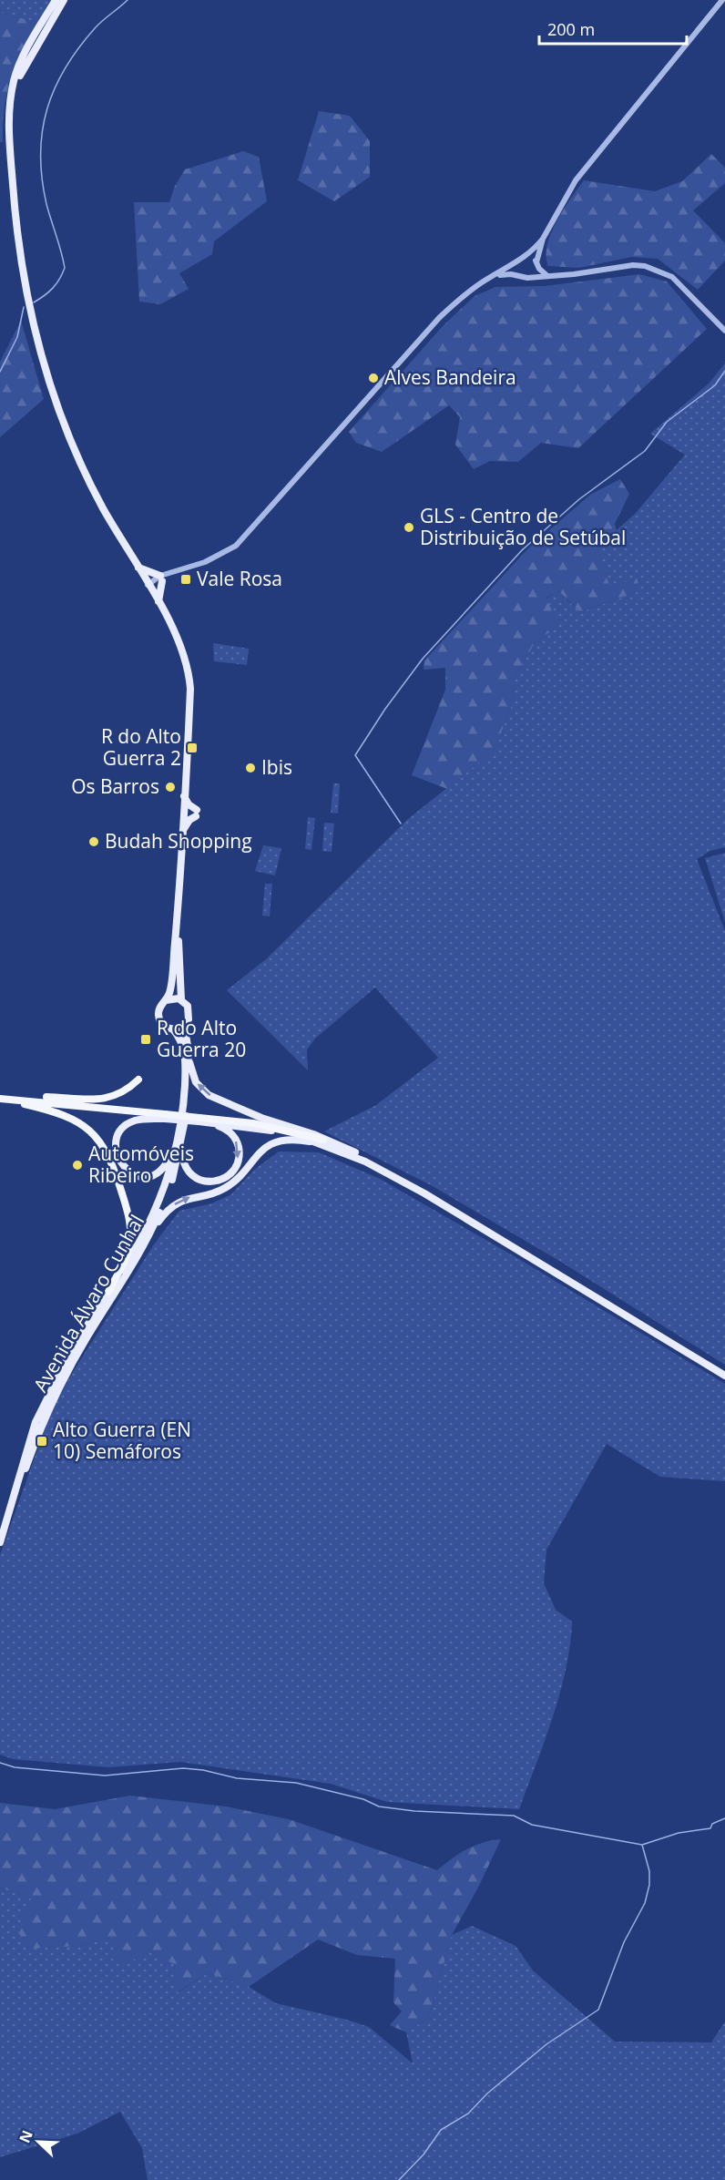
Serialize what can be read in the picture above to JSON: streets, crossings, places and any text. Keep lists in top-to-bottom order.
{
  "streets": {
    "main road": ["Avenida Álvaro Cunhal"]
  },
  "places": {
    "other": [
      "Alves Bandeira",
      "GLS - Centro de Distribuição de Setúbal",
      "Ibis",
      "Os Barros",
      "Budah Shopping",
      "Automóveis Ribeiro"
    ],
    "transit": [
      "Vale Rosa",
      "R do Alto Guerra 2",
      "R do Alto Guerra 20",
      "Alto Guerra (EN 10) Semáforos"
    ]
  },
  "scale_bar": "200 m",
  "north": "top left"
}
